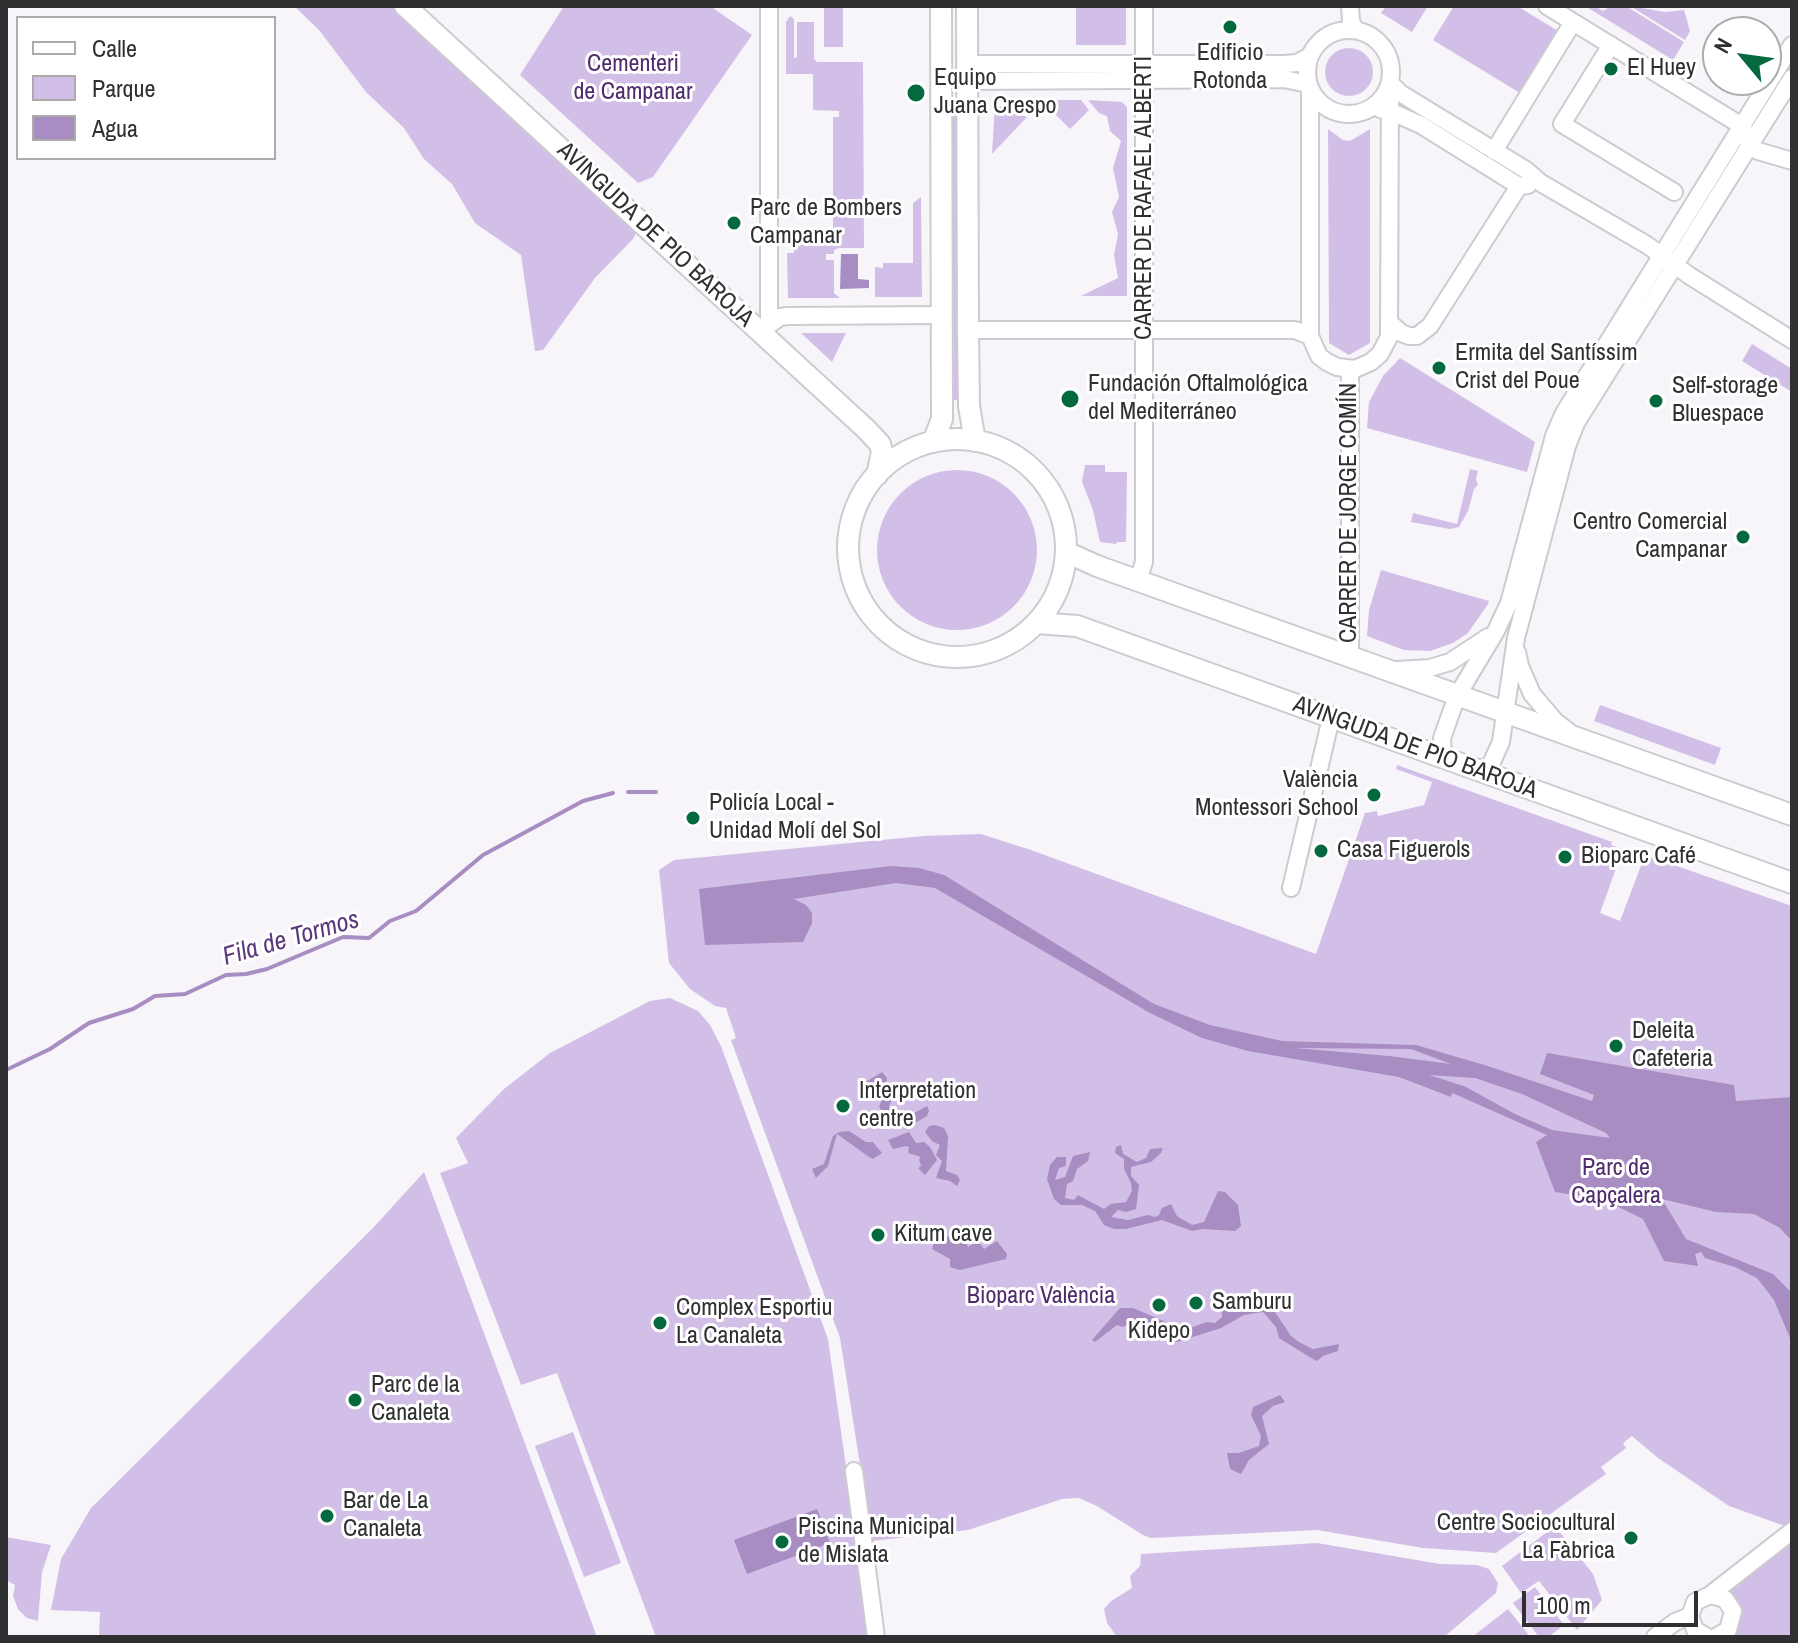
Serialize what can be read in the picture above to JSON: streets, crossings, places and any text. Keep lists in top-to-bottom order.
{
  "streets": {
    "main road": ["AVINGUDA DE PIO BAROJA"],
    "street": ["CARRER DE RAFAEL ALBERTI", "CARRER DE JORGE COMÍN"]
  },
  "water": ["Fila de Tormos"],
  "parks": ["Cementeri de Campanar", "Parc de Capçalera", "Bioparc València"],
  "places": [
    "Edificio Rotonda",
    "El Huey",
    "Equipo Juana Crespo",
    "Parc de Bombers Campanar",
    "Ermita del Santíssim Crist del Poue",
    "Fundación Oftalmológica del Mediterráneo",
    "Self-storage Bluespace",
    "Centro Comercial Campanar",
    "València Montessori School",
    "Policía Local - Unidad Molí del Sol",
    "Casa Figuerols",
    "Bioparc Café",
    "Deleita Cafeteria",
    "Interpretation centre",
    "Kitum cave",
    "Samburu",
    "Kidepo",
    "Complex Esportiu La Canaleta",
    "Parc de la Canaleta",
    "Bar de La Canaleta",
    "Centre Sociocultural La Fàbrica",
    "Piscina Municipal de Mislata"
  ],
  "legend": ["Calle", "Parque", "Agua"],
  "scale_bar": "100 m",
  "north": "top left"
}
